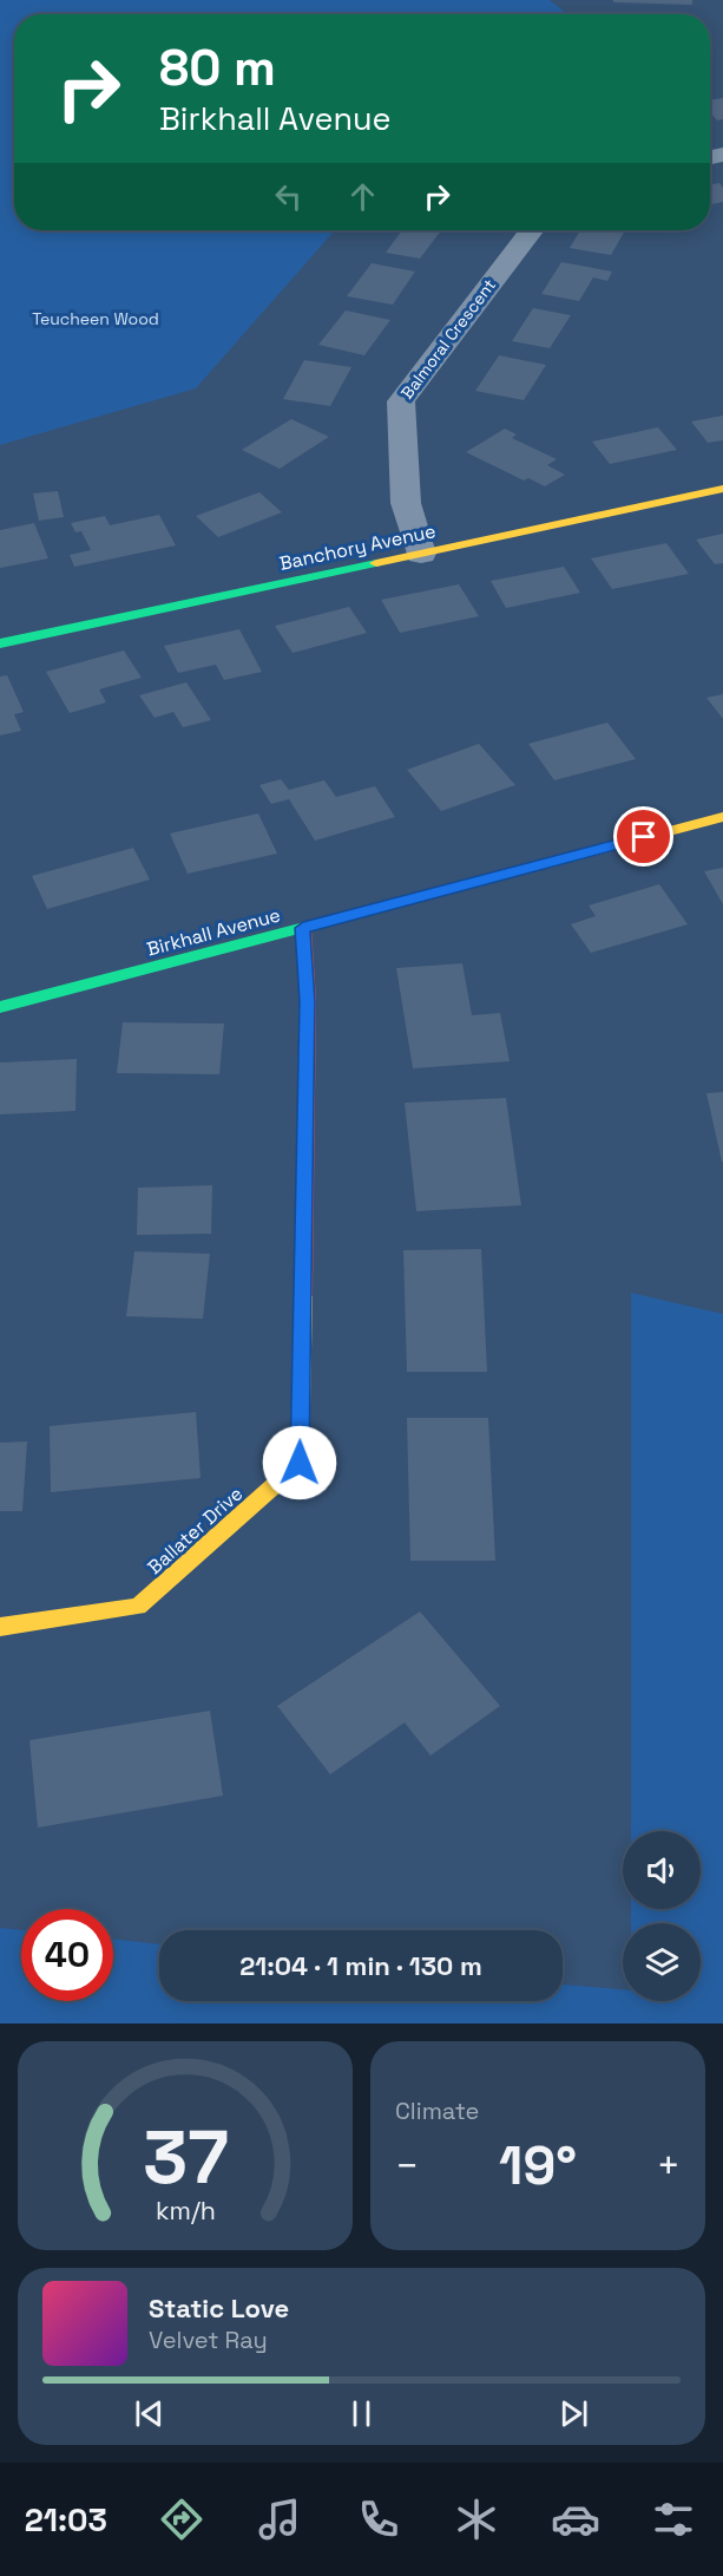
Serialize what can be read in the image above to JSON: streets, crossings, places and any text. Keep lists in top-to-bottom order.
{
  "streets": {
    "street": [
      "Balmoral Crescent",
      "Banchory Avenue",
      "Birkhall Avenue",
      "Ballater Drive"
    ]
  },
  "crossings": [
    ["Balmoral Crescent", "Banchory Avenue"],
    ["Birkhall Avenue", "Ballater Drive"]
  ],
  "parks": ["Teucheen Wood"],
  "page": {
    "turn": ["80 m", "Birkhall Avenue"],
    "limit": "40",
    "trip": "21:04 · 1 min · 130 m",
    "tile": "Climate",
    "heat": ["−", "19°", "+"],
    "song": ["Static Love", "Velvet Ray"],
    "tabs": "21:03",
    "gauge": ["37", "km/h"]
  }
}
